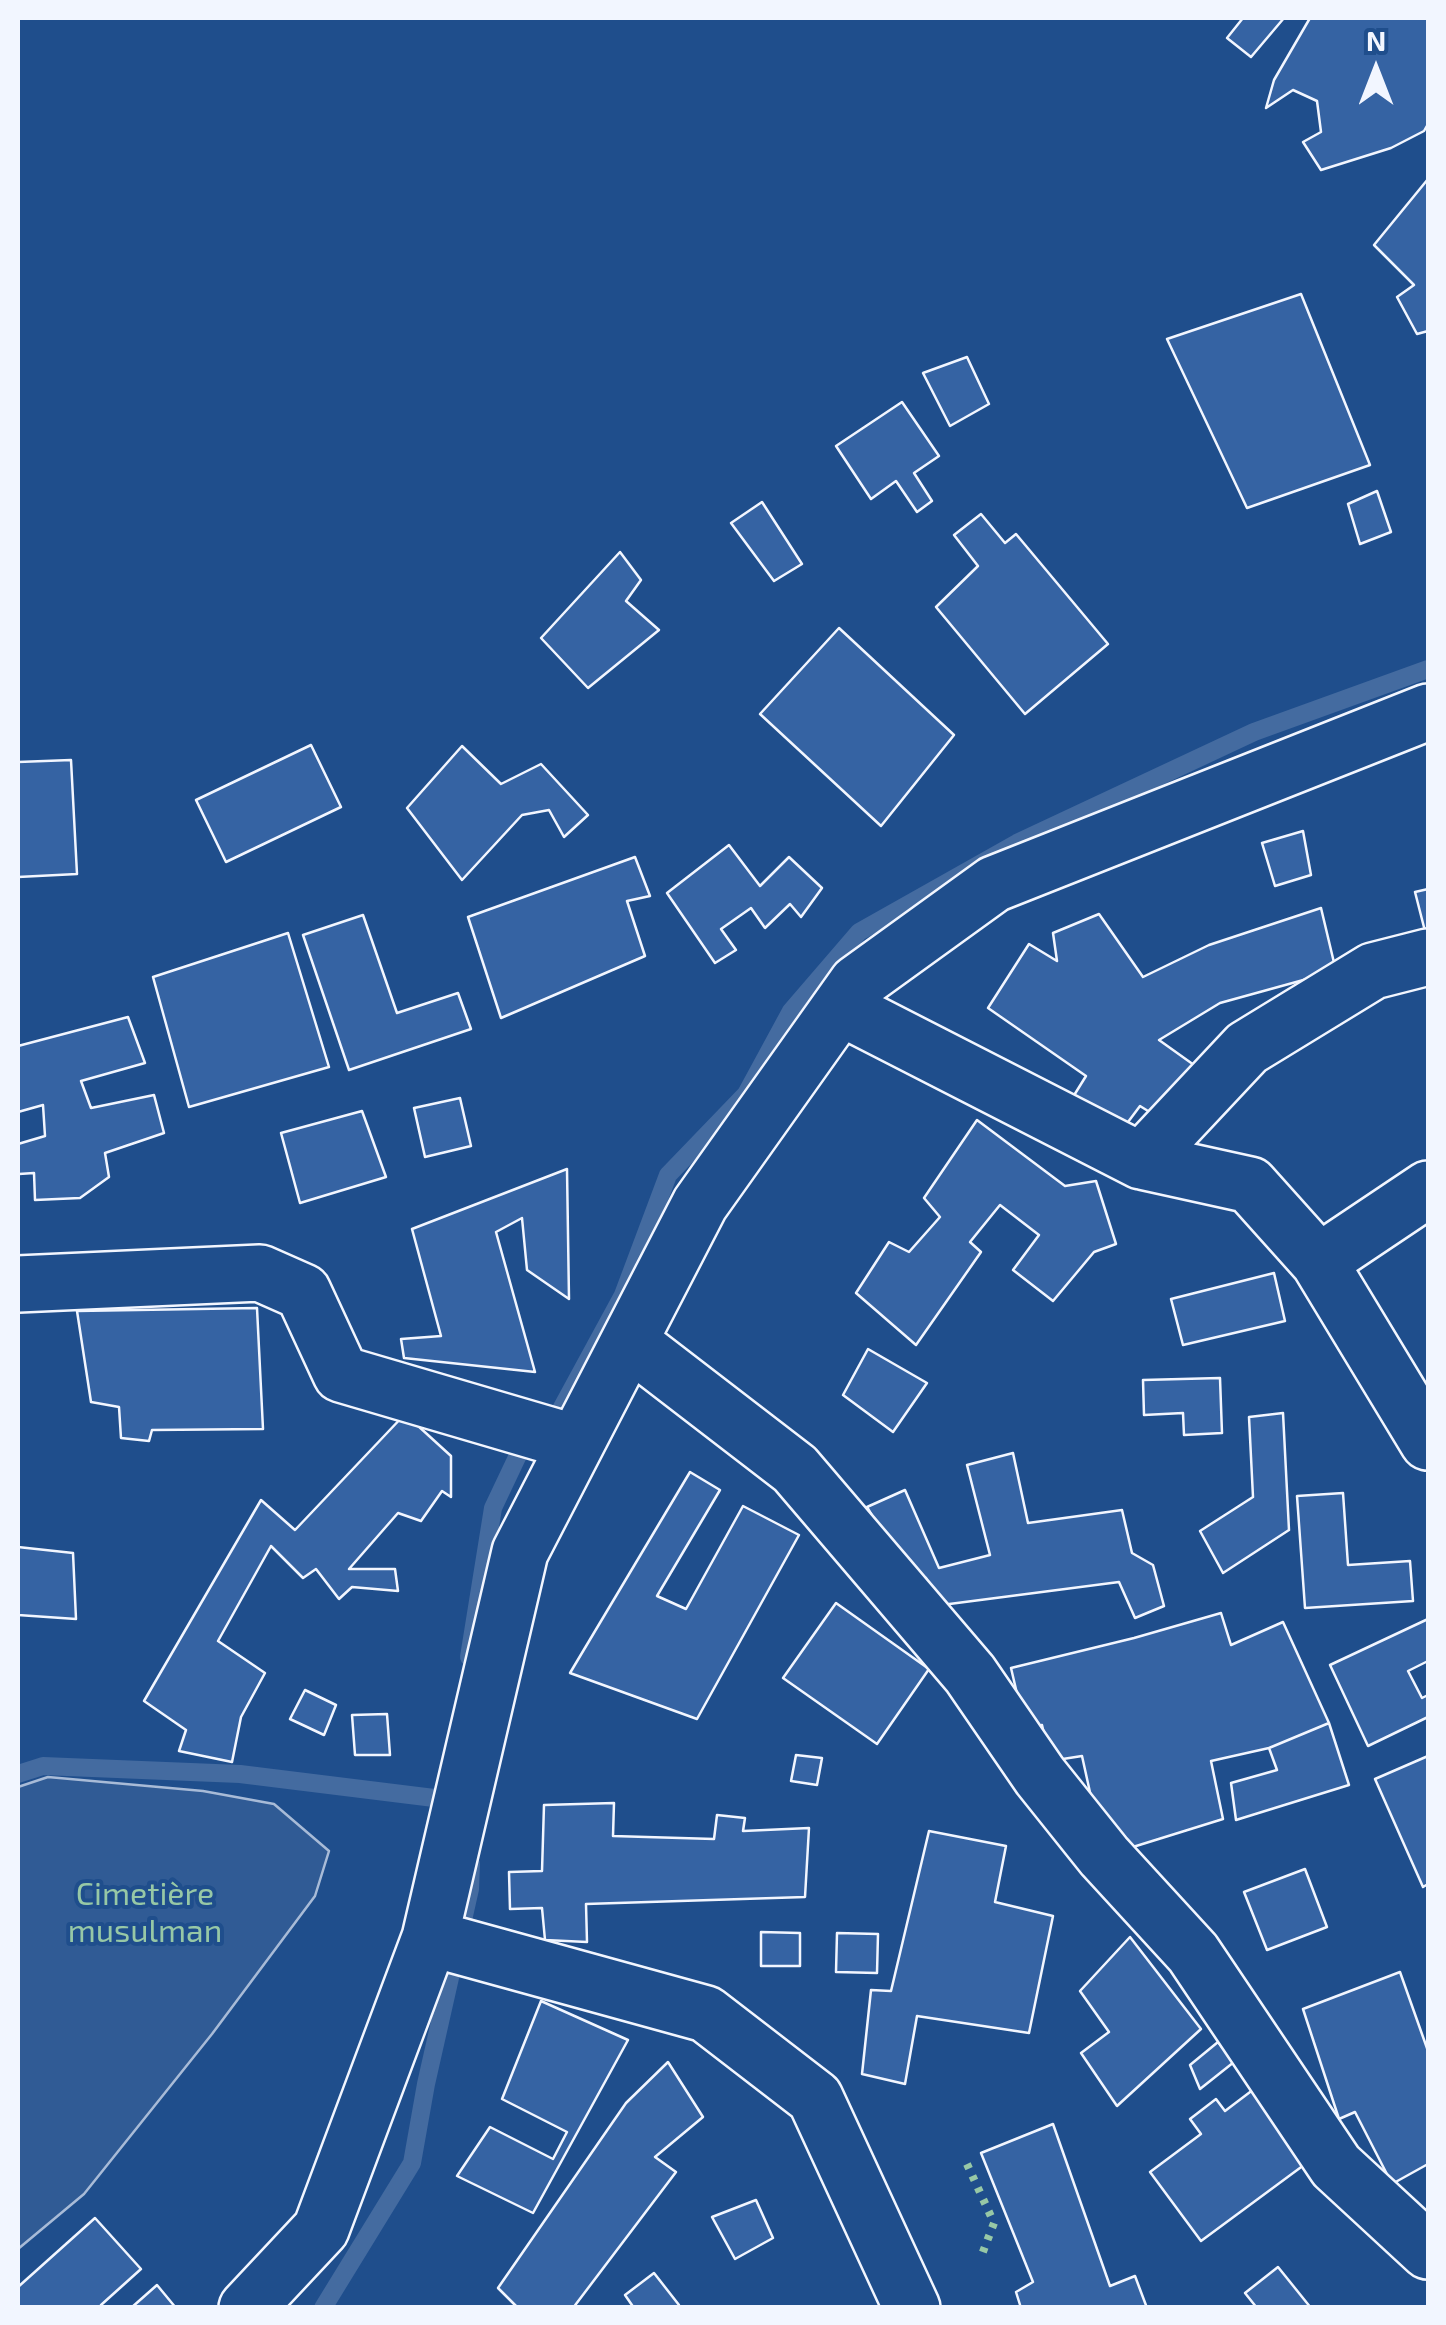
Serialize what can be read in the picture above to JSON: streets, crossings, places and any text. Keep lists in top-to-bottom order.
{
  "parks": ["Cimetière musulman"],
  "north": "top"
}
